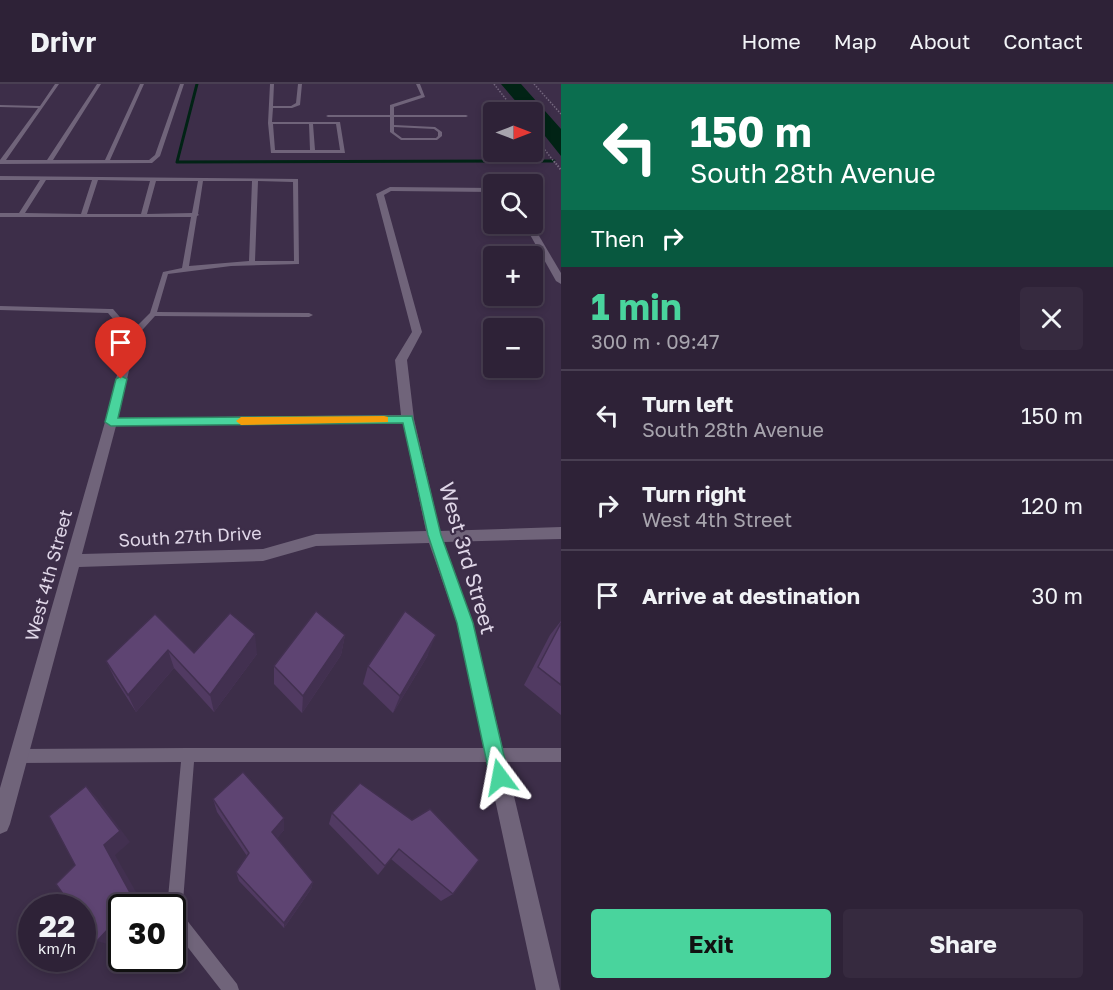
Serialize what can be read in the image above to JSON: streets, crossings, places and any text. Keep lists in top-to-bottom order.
{
  "streets": {
    "street": ["South 27th Drive", "West 3rd Street", "West 4th Street"]
  },
  "crossings": [
    ["South 27th Drive", "West 3rd Street"],
    ["South 27th Drive", "West 4th Street"]
  ],
  "north": "right",
  "page": {
    "header": "Drivr",
    "nav": [
      "Home",
      "Map",
      "About",
      "Contact"
    ],
    "turn": ["150 m", "South 28th Avenue"],
    "map_buttons": ["+", "−"],
    "then": "Then",
    "heading": ["1 min", "300 m · 09:47"],
    "list": [
      {
        "name": "Turn left",
        "note": "South 28th Avenue",
        "value": "150 m"
      },
      {
        "name": "Turn right",
        "note": "West 4th Street",
        "value": "120 m"
      },
      {
        "name": "Arrive at destination",
        "value": "30 m"
      }
    ],
    "speed": "22 km/h",
    "limit": "30",
    "buttons": ["Exit", "Share"]
  }
}
